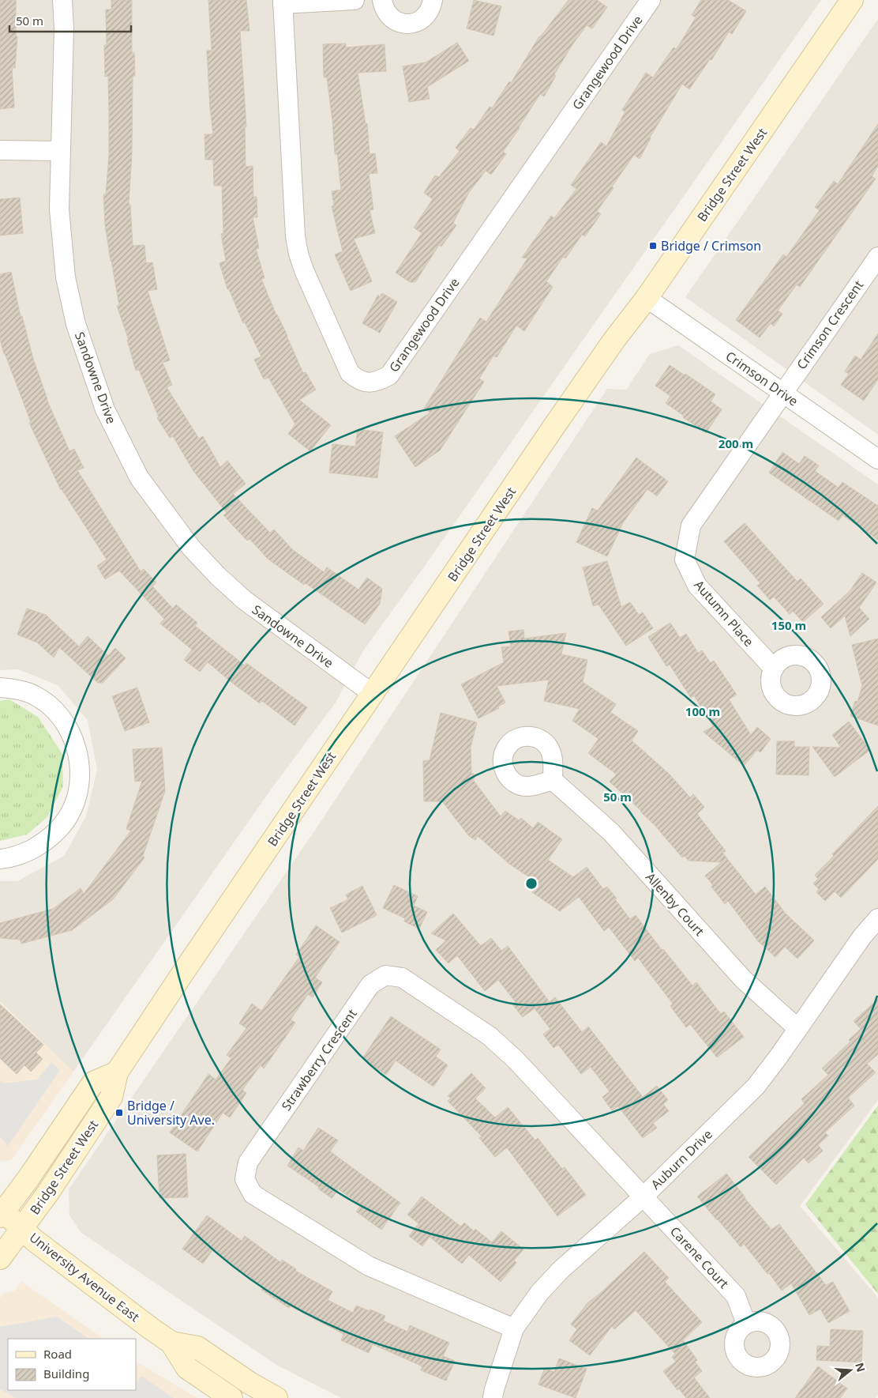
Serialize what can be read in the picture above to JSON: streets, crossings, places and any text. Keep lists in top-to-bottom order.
{
  "streets": {
    "main road": ["Bridge Street West", "University Avenue East"],
    "street": [
      "Grangewood Drive",
      "Crimson Crescent",
      "Sandowne Drive",
      "Crimson Drive",
      "Autumn Place",
      "Allenby Court",
      "Strawberry Crescent",
      "Auburn Drive",
      "Carene Court"
    ]
  },
  "crossings": [
    ["Bridge Street West", "Sandowne Drive"],
    ["Bridge Street West", "Crimson Drive"],
    ["Bridge Street West", "University Avenue East"],
    ["Crimson Crescent", "Crimson Drive"],
    ["Crimson Crescent", "Autumn Place"],
    ["Crimson Drive", "Autumn Place"],
    ["Allenby Court", "Auburn Drive"],
    ["Strawberry Crescent", "Auburn Drive"],
    ["Strawberry Crescent", "Carene Court"],
    ["Auburn Drive", "Carene Court"]
  ],
  "places": {
    "transit": ["Bridge / Crimson", "Bridge / University Ave."]
  },
  "legend": ["Road", "Building"],
  "scale_bar": "50 m",
  "north": "right",
  "rings": [
    "200 m",
    "150 m",
    "100 m",
    "50 m"
  ]
}
